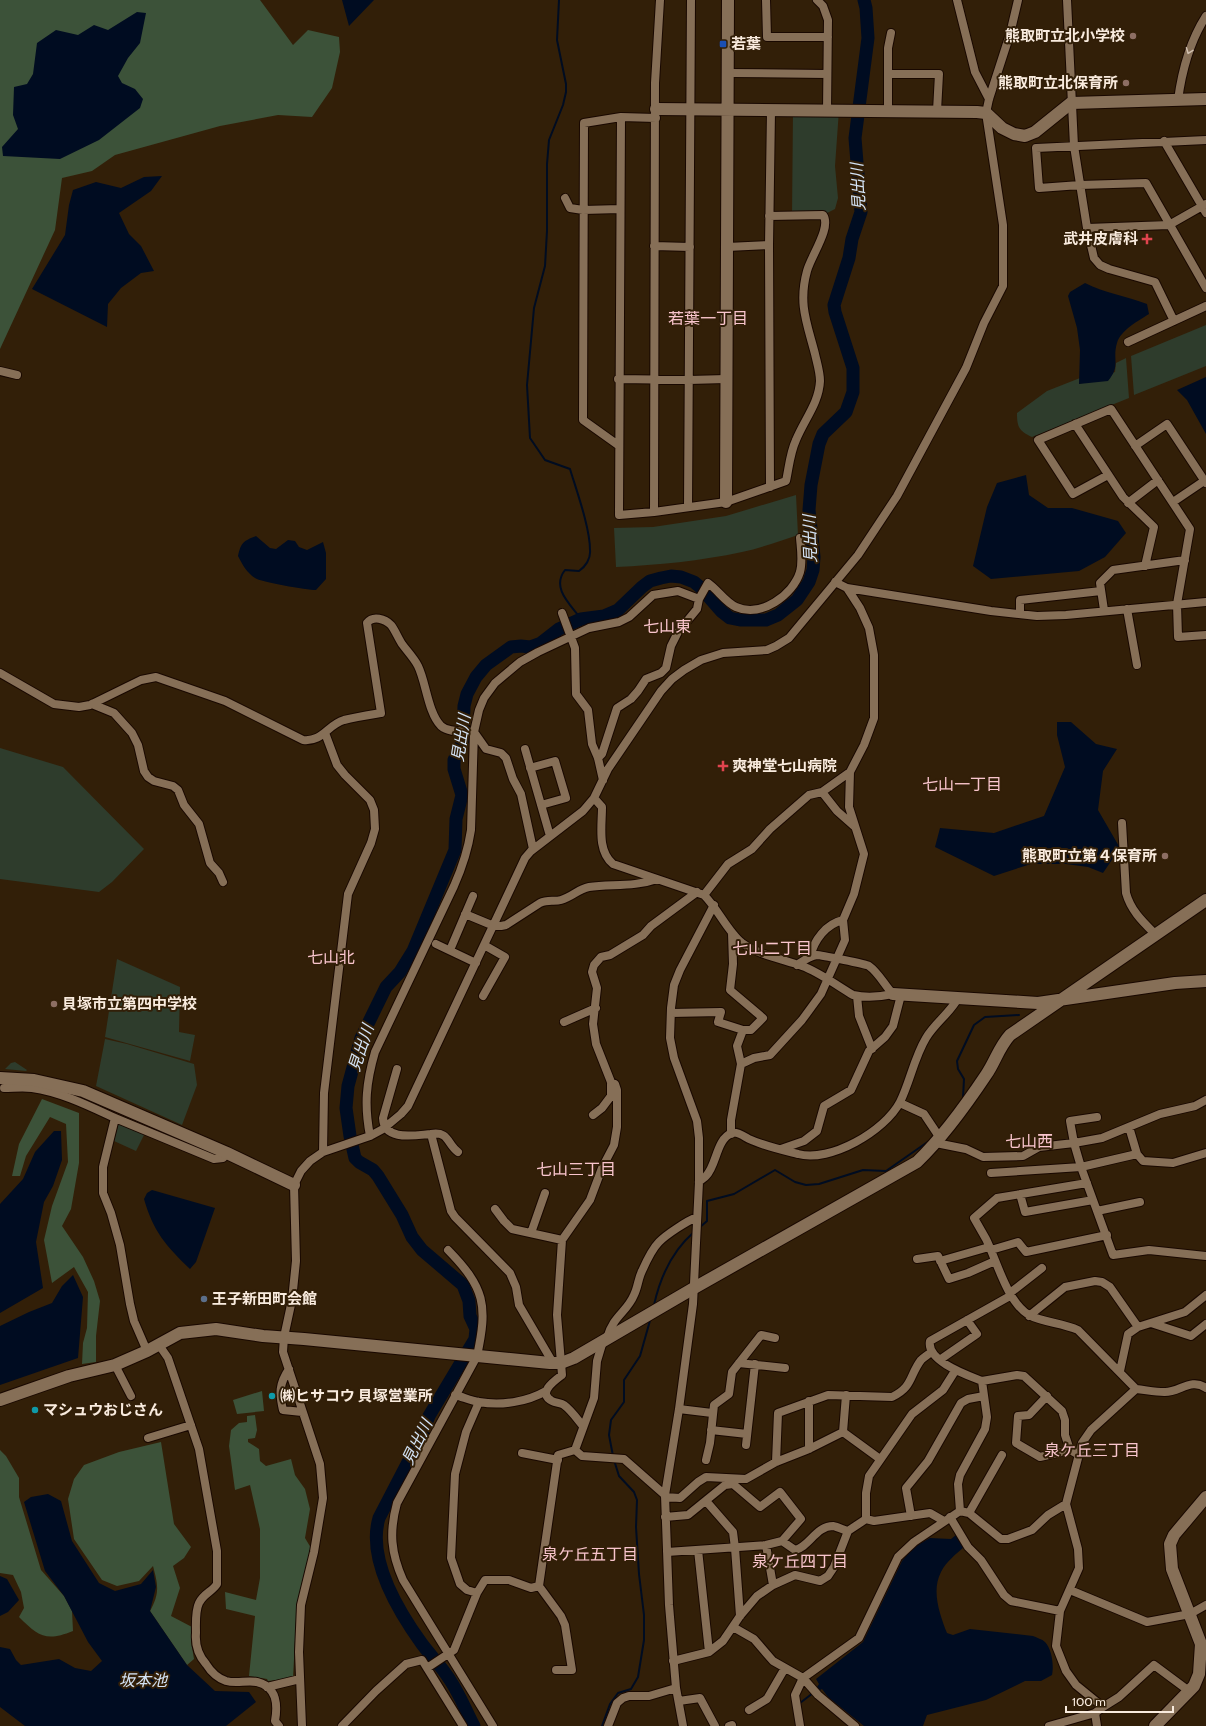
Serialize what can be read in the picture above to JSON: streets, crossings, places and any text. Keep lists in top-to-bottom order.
{
  "districts": [
    "若葉一丁目",
    "七山東",
    "七山一丁目",
    "七山二丁目",
    "七山北",
    "七山西",
    "七山三丁目",
    "泉ケ丘三丁目",
    "泉ケ丘五丁目",
    "泉ケ丘四丁目"
  ],
  "water": ["見出川", "坂本池"],
  "places": {
    "other": [
      "熊取町立北小学校",
      "熊取町立北保育所",
      "熊取町立第４保育所",
      "貝塚市立第四中学校",
      "王子新田町会館",
      "㈱ヒサコウ 貝塚営業所",
      "マシュウおじさん"
    ],
    "transit": ["若葉"],
    "health": ["武井皮膚科", "爽神堂七山病院"]
  },
  "scale_bar": "100 m"
}
